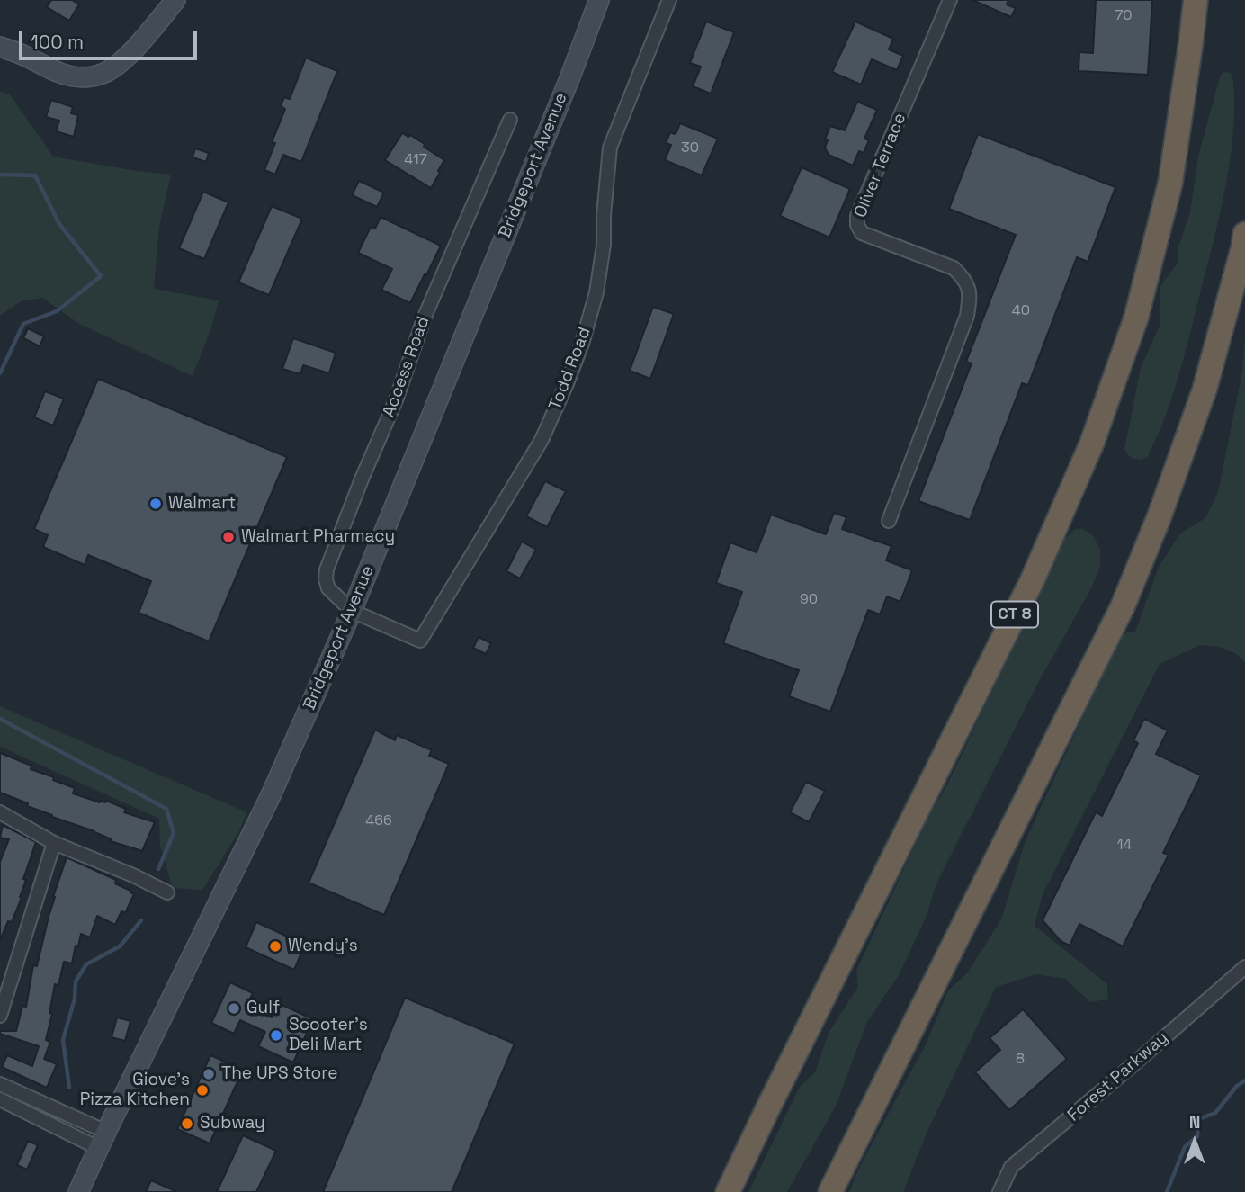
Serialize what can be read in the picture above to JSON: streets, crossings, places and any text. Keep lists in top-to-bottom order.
{
  "streets": {
    "highway": ["CT 8"],
    "main road": ["Bridgeport Avenue"],
    "street": [
      "Oliver Terrace",
      "Access Road",
      "Todd Road",
      "Forest Parkway"
    ]
  },
  "crossings": [
    ["Bridgeport Avenue", "Access Road"],
    ["Bridgeport Avenue", "Todd Road"],
    ["Access Road", "Todd Road"]
  ],
  "places": [
    "Walmart",
    "Walmart Pharmacy",
    "Wendy's",
    "Gulf",
    "Scooter's Deli Mart",
    "The UPS Store",
    "Giove's Pizza Kitchen",
    "Subway"
  ],
  "house_numbers": [
    "70",
    "30",
    "417",
    "40",
    "90",
    "466",
    "14",
    "8"
  ],
  "scale_bar": "100 m",
  "north": "top"
}
